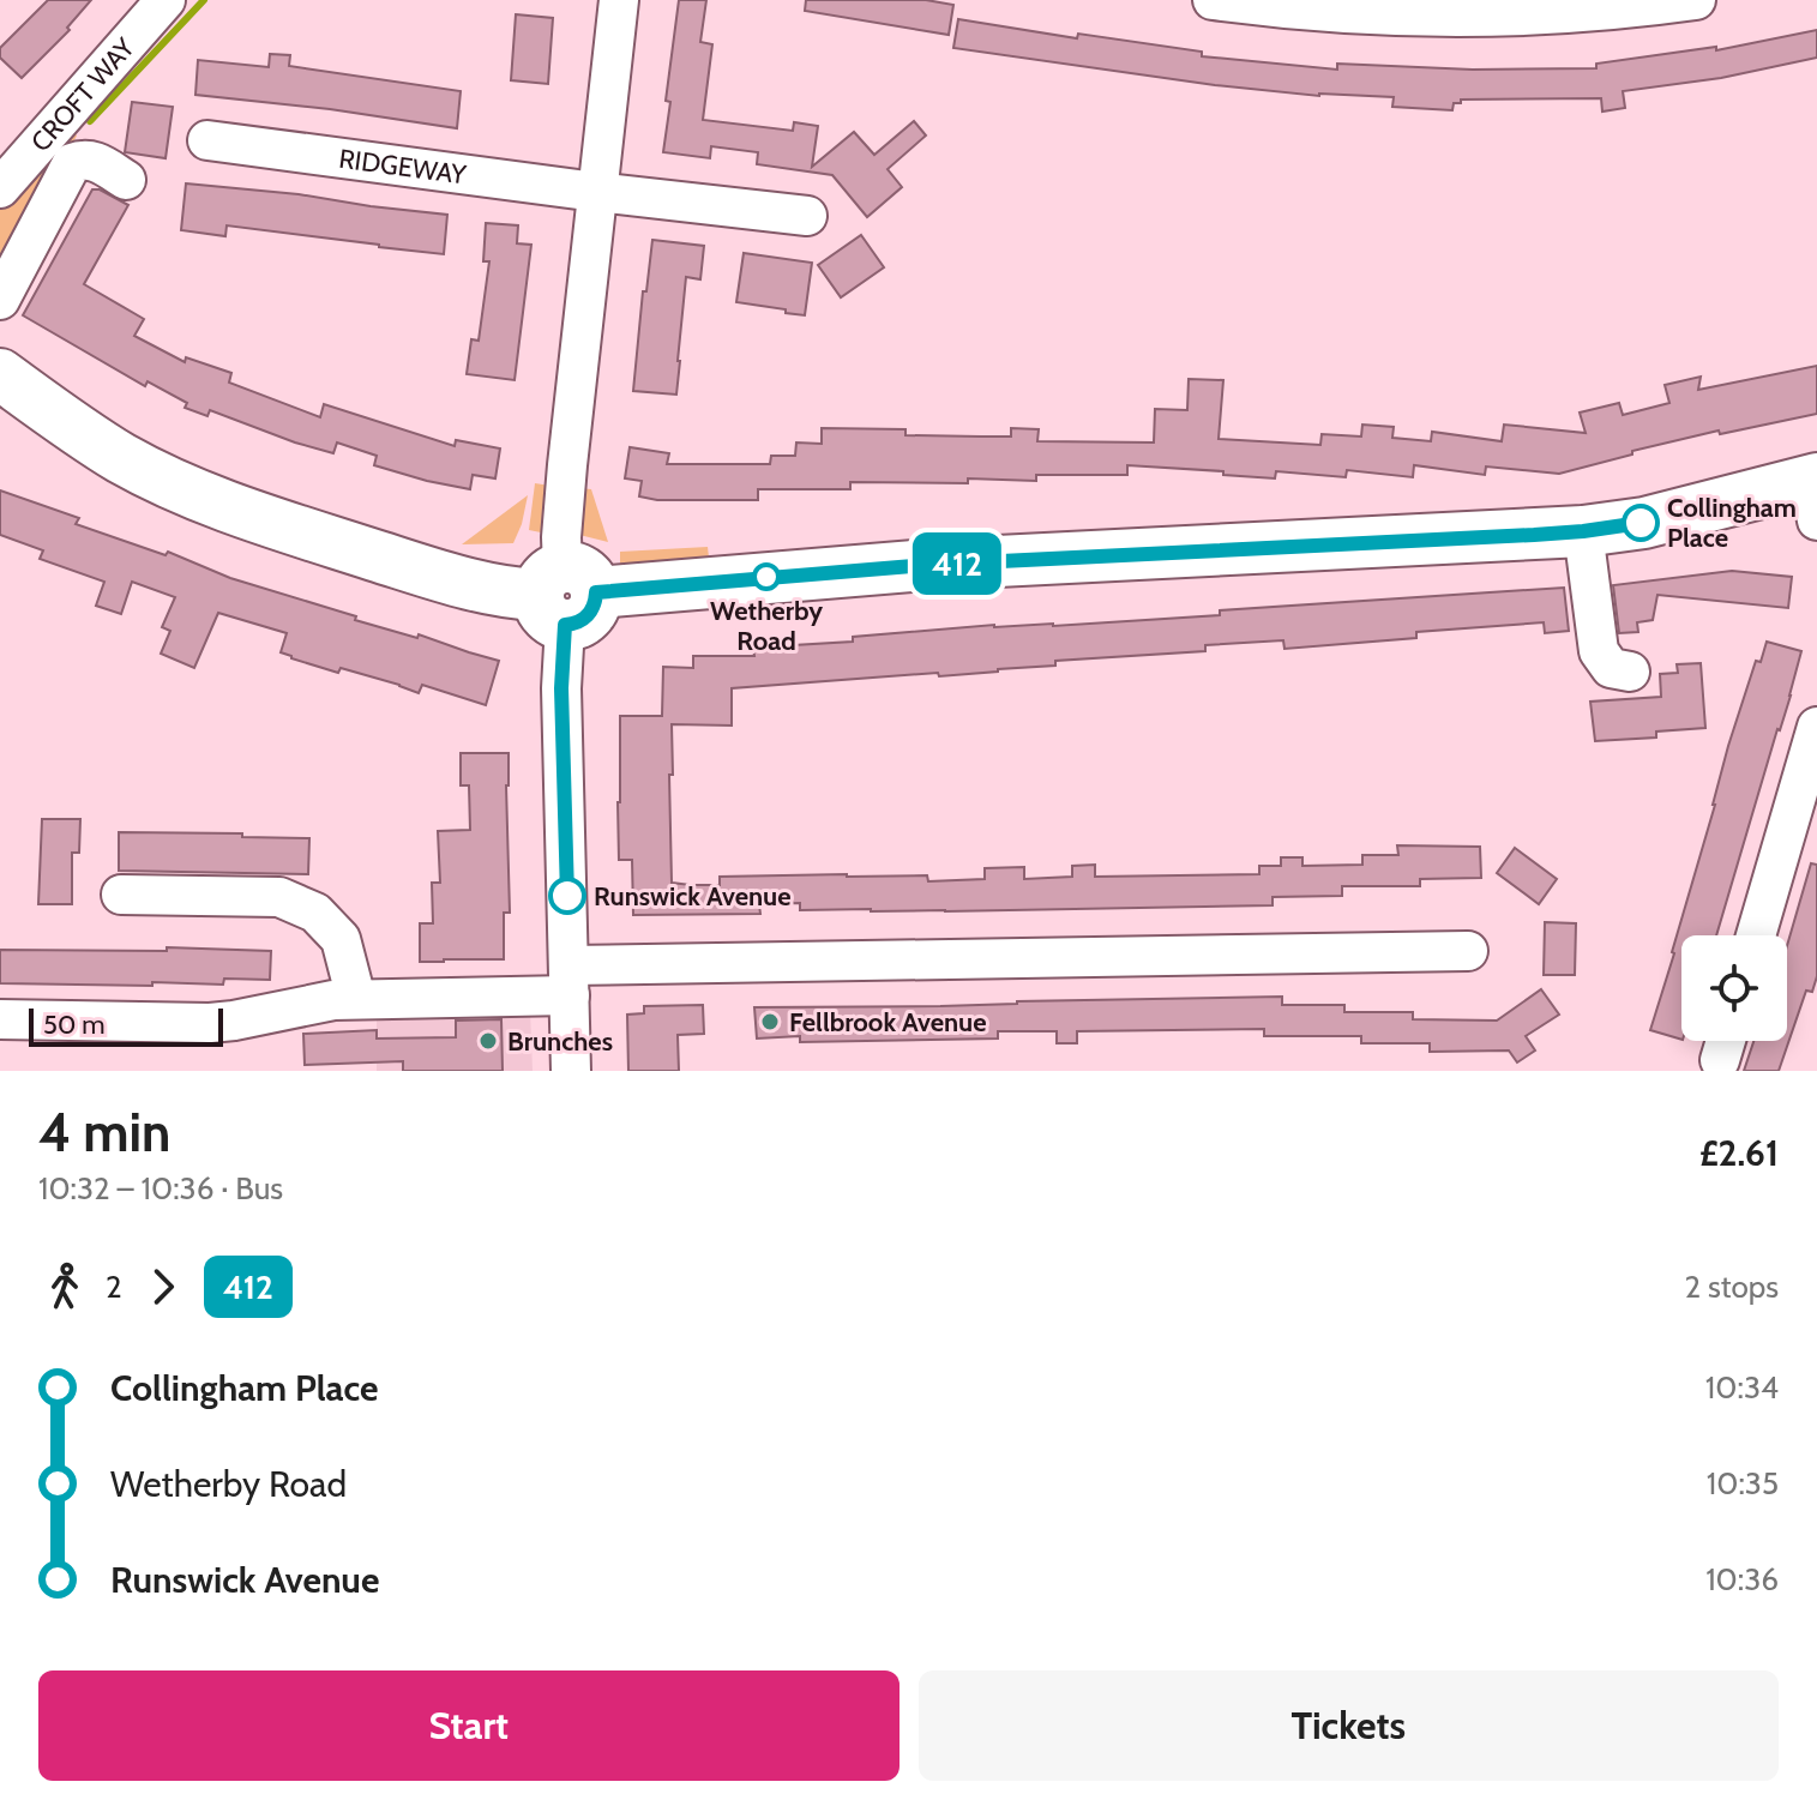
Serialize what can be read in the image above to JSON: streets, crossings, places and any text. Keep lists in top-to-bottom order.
{
  "streets": {
    "street": ["CROFT WAY", "RIDGEWAY"]
  },
  "places": [
    "Collingham Place",
    "Wetherby Road",
    "Runswick Avenue",
    "Fellbrook Avenue",
    "Brunches"
  ],
  "lines": ["bus line 412"],
  "scale_bar": "50 m",
  "page": {
    "on_map": "412",
    "scale": "50 m",
    "heading": ["4 min", "10:32 – 10:36 · Bus", "£2.61"],
    "legs": ["2", "412", "2 stops"],
    "list": [
      {
        "name": "Collingham Place",
        "value": "10:34"
      },
      {
        "name": "Wetherby Road",
        "value": "10:35"
      },
      {
        "name": "Runswick Avenue",
        "value": "10:36"
      }
    ],
    "buttons": ["Start", "Tickets"]
  }
}
